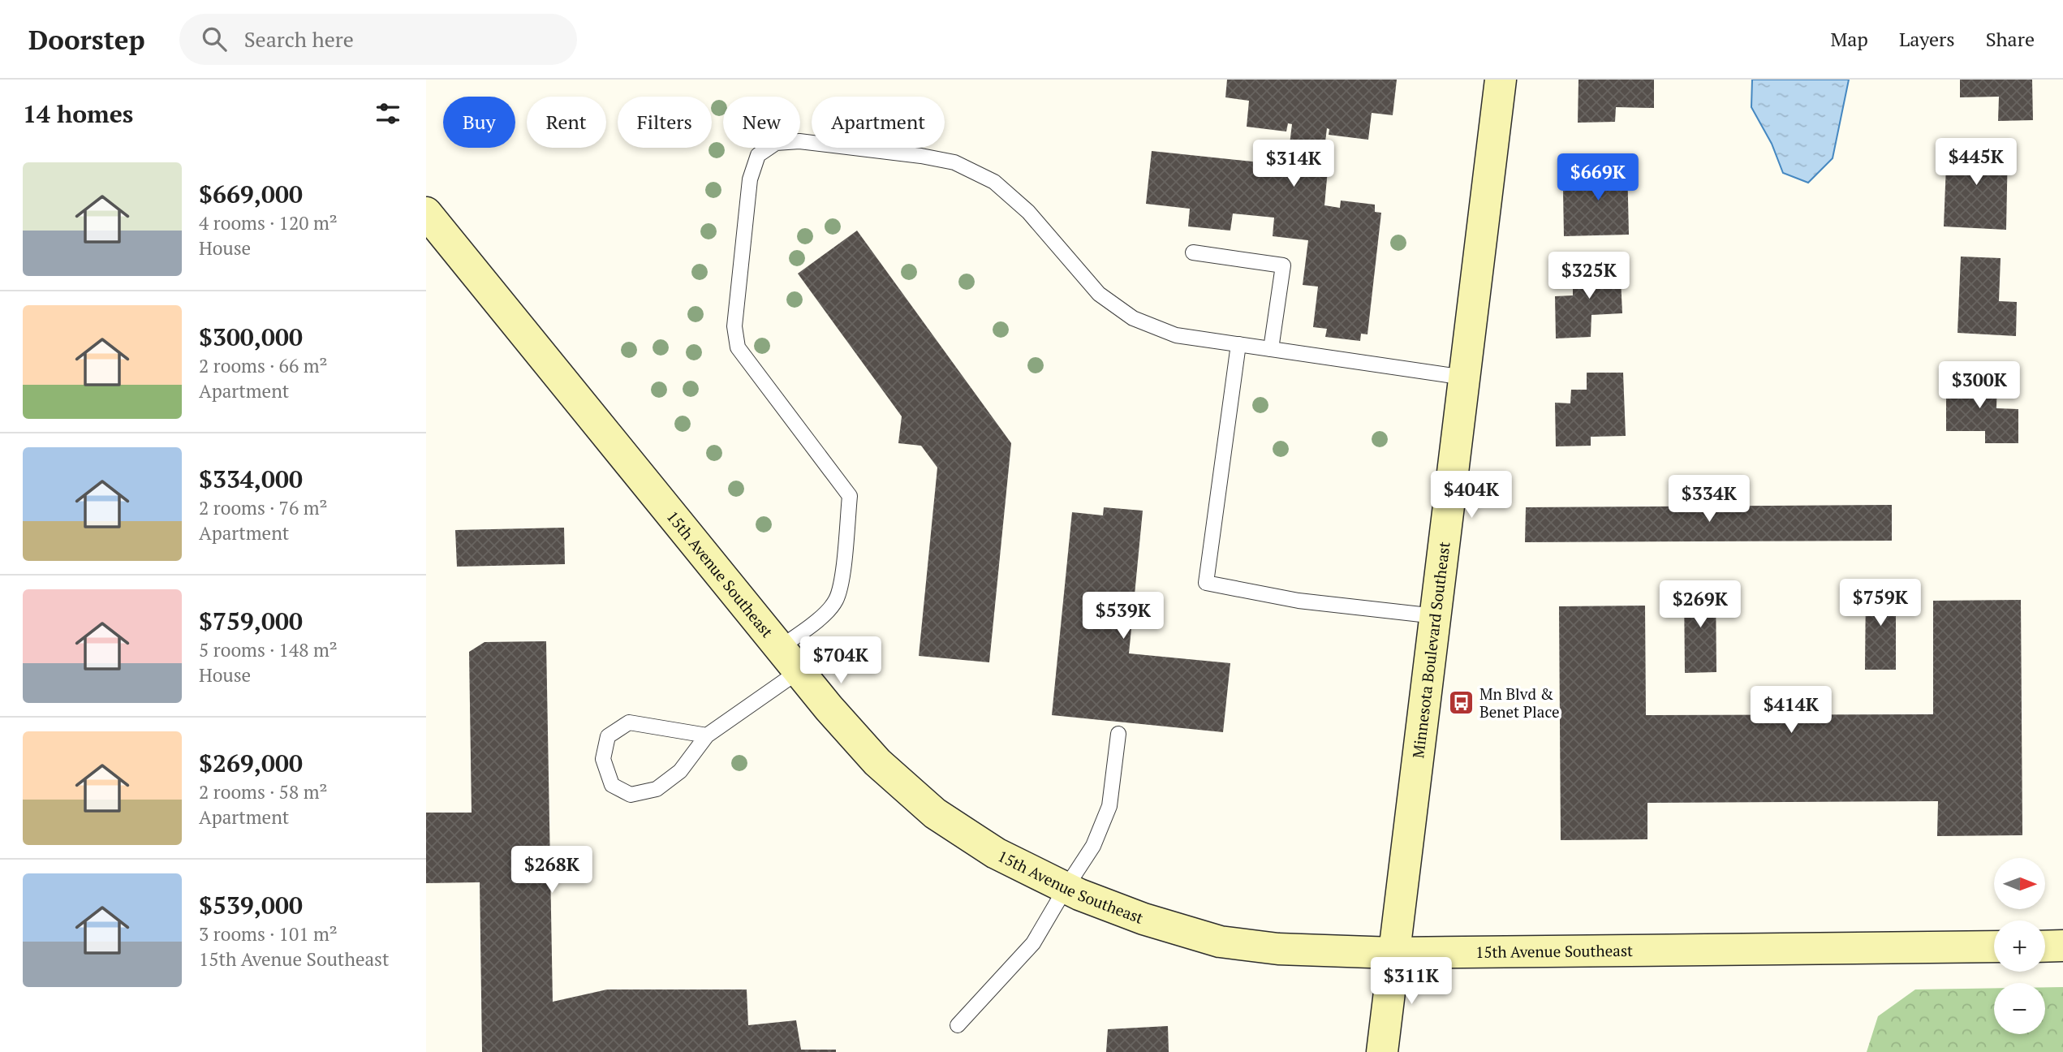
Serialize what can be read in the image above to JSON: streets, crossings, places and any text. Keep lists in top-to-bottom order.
{
  "streets": {
    "street": ["15th Avenue Southeast", "Minnesota Boulevard Southeast"]
  },
  "crossings": [
    ["15th Avenue Southeast", "Minnesota Boulevard Southeast"]
  ],
  "places": {
    "bus stop": ["Mn Blvd & Benet Place"]
  },
  "north": "right",
  "page": {
    "header": "Doorstep",
    "search": "Search here",
    "nav": ["Map", "Layers", "Share"],
    "heading": "14 homes",
    "chip": [
      "Buy",
      "Rent",
      "Filters",
      "New",
      "Apartment"
    ],
    "price": [
      "$445K",
      "$314K",
      "$669K",
      "$325K",
      "$300K",
      "$404K",
      "$334K",
      "$759K",
      "$269K",
      "$539K",
      "$704K",
      "$414K",
      "$268K",
      "$311K"
    ],
    "list": [
      {
        "name": "$669,000",
        "note": "4 rooms · 120 m² · House"
      },
      {
        "name": "$300,000",
        "note": "2 rooms · 66 m² · Apartment"
      },
      {
        "name": "$334,000",
        "note": "2 rooms · 76 m² · Apartment"
      },
      {
        "name": "$759,000",
        "note": "5 rooms · 148 m² · House"
      },
      {
        "name": "$269,000",
        "note": "2 rooms · 58 m² · Apartment"
      },
      {
        "name": "$539,000",
        "note": "3 rooms · 101 m² · 15th Avenue Southeast"
      }
    ],
    "map_buttons": ["+", "−"]
  }
}
